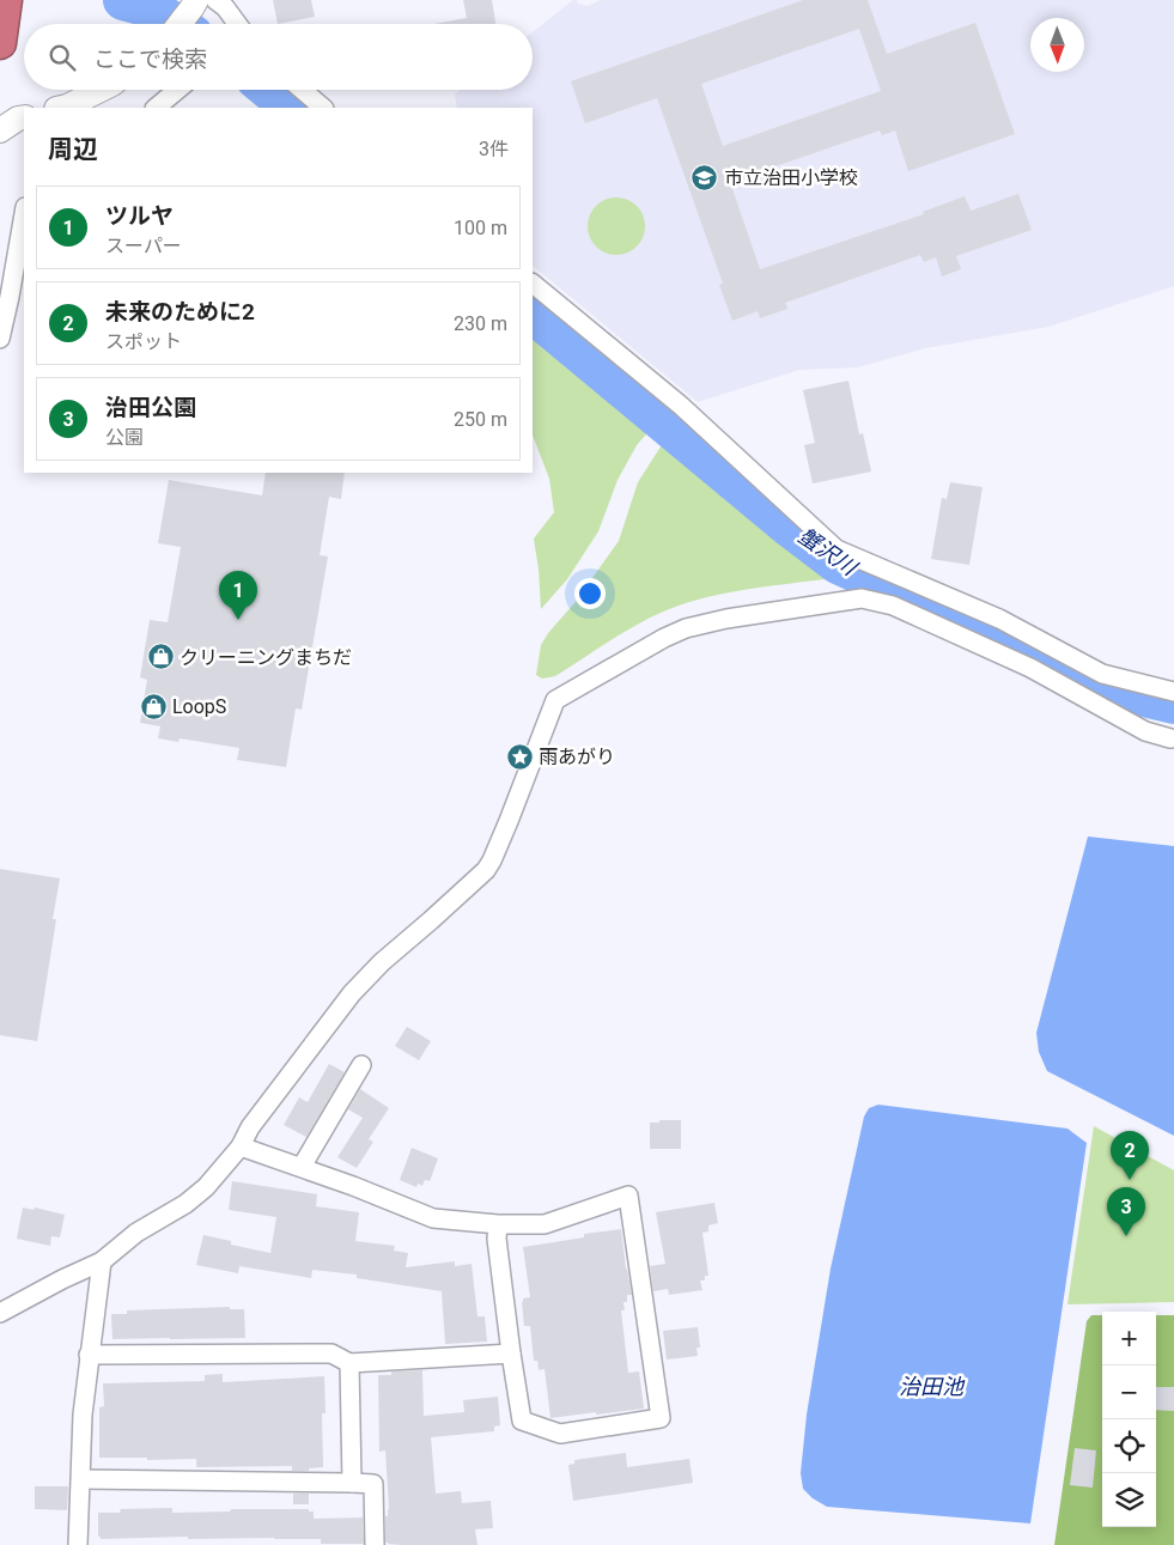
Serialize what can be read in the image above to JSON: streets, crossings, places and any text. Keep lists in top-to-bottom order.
{
  "water": ["蟹沢川", "治田池"],
  "places": {
    "school or university": ["市立治田小学校"],
    "shop": ["クリーニングまちだ", "LoopS"],
    "place": ["雨あがり"]
  },
  "north": "bottom",
  "page": {
    "search": "ここで検索",
    "heading": ["周辺", "3件"],
    "list": [
      {
        "mark": "1",
        "name": "ツルヤ",
        "note": "スーパー",
        "value": "100 m"
      },
      {
        "mark": "2",
        "name": "未来のために2",
        "note": "スポット",
        "value": "230 m"
      },
      {
        "mark": "3",
        "name": "治田公園",
        "note": "公園",
        "value": "250 m"
      }
    ],
    "pins": ["1", "2", "3"],
    "map_buttons": ["+", "−"]
  }
}
